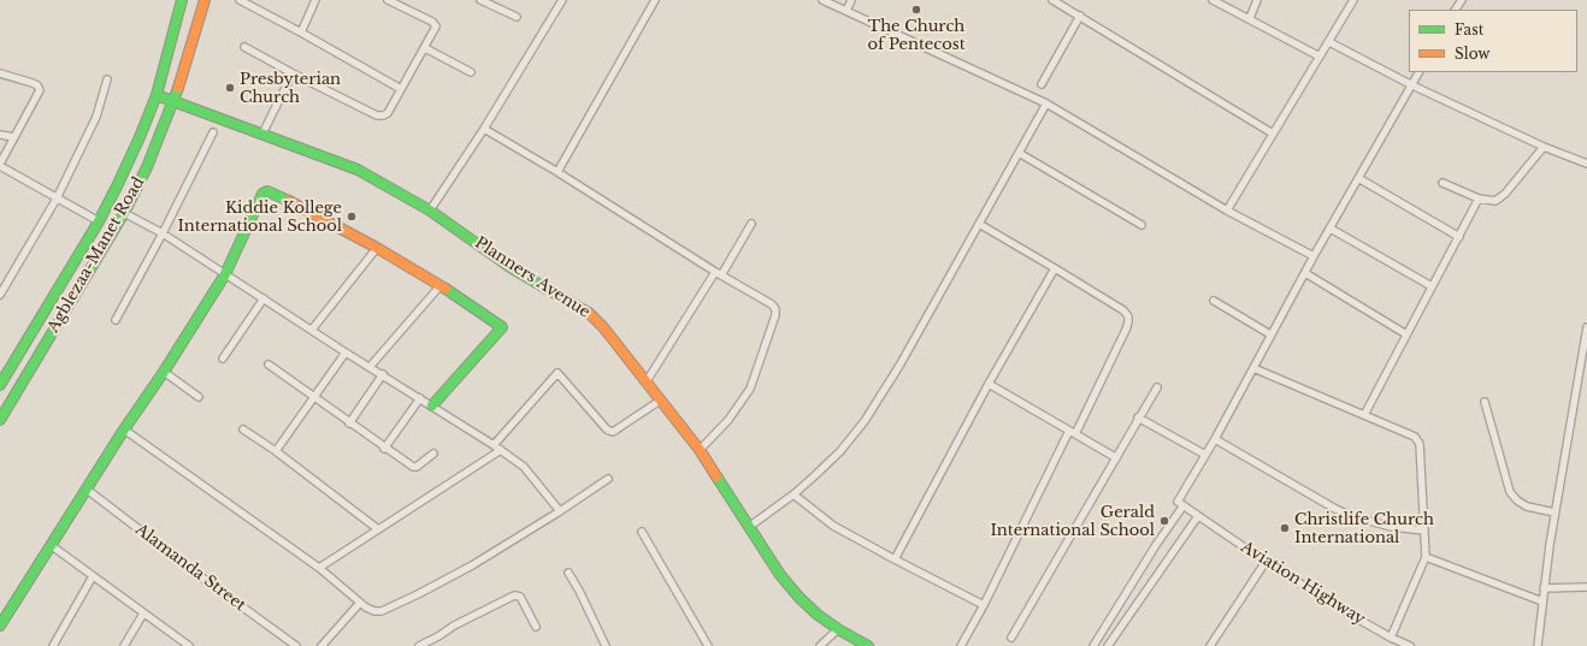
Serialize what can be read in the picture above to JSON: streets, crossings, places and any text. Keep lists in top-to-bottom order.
{
  "streets": {
    "street": [
      "Agblezaa-Manet Road",
      "Planners Avenue",
      "Alamanda Street",
      "Aviation Highway"
    ]
  },
  "crossings": [
    ["Agblezaa-Manet Road", "Planners Avenue"]
  ],
  "places": [
    "The Church of Pentecost",
    "Presbyterian Church",
    "Kiddie Kollege International School",
    "Gerald International School",
    "Christlife Church International"
  ],
  "legend": ["Fast", "Slow"]
}
